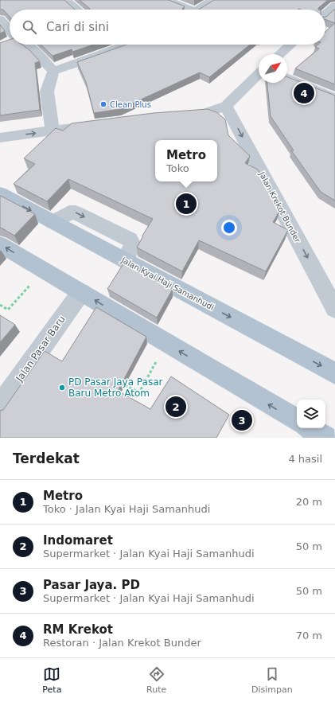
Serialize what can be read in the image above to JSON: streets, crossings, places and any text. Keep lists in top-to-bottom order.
{
  "streets": {
    "main road": ["Jalan Kyai Haji Samanhudi"],
    "street": ["Jalan Krekot Bunder", "Jalan Pasar Baru"]
  },
  "one_way": ["Jalan Krekot Bunder"],
  "places": ["Clean Plus", "PD Pasar Jaya Pasar Baru Metro Atom"],
  "north": "top right",
  "page": {
    "search": "Cari di sini",
    "pins": [
      "4",
      "1",
      "2",
      "3"
    ],
    "popup": ["Metro", "Toko"],
    "heading": ["Terdekat", "4 hasil"],
    "list": [
      {
        "mark": "1",
        "name": "Metro",
        "note": "Toko · Jalan Kyai Haji Samanhudi",
        "value": "20 m"
      },
      {
        "mark": "2",
        "name": "Indomaret",
        "note": "Supermarket · Jalan Kyai Haji Samanhudi",
        "value": "50 m"
      },
      {
        "mark": "3",
        "name": "Pasar Jaya. PD",
        "note": "Supermarket · Jalan Kyai Haji Samanhudi",
        "value": "50 m"
      },
      {
        "mark": "4",
        "name": "RM Krekot",
        "note": "Restoran · Jalan Krekot Bunder",
        "value": "70 m"
      }
    ],
    "nav": ["Peta", "Rute", "Disimpan"]
  }
}
